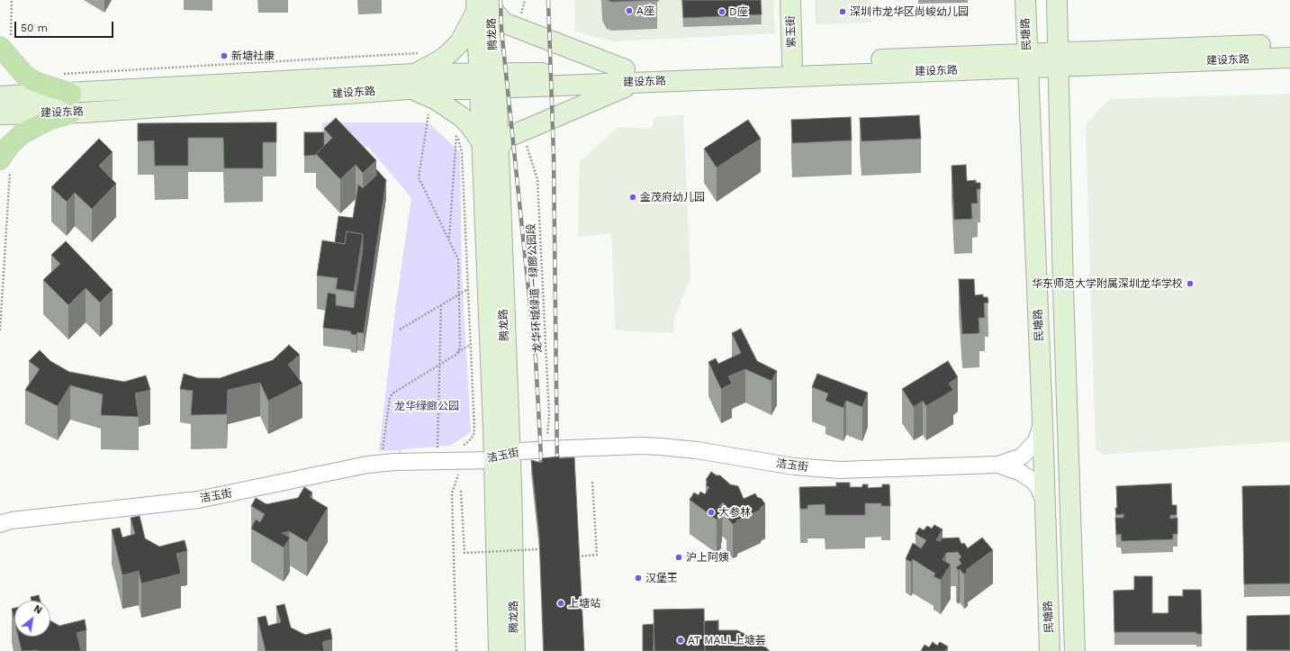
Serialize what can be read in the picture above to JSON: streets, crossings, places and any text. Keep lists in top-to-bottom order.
{
  "streets": {
    "main road": [
      "紫玉街",
      "腾龙路",
      "民塘路",
      "建设东路"
    ],
    "street": ["洁玉街"],
    "path": ["龙华环城绿道－绿廊公园段"]
  },
  "crossings": [
    ["紫玉街", "建设东路"],
    ["腾龙路", "建设东路"],
    ["腾龙路", "洁玉街"],
    ["民塘路", "建设东路"]
  ],
  "parks": ["龙华绿廊公园"],
  "places": [
    "A座",
    "D座",
    "深圳市龙华区尚峻幼儿园",
    "新塘社康",
    "金茂府幼儿园",
    "华东师范大学附属深圳龙华学校",
    "大参林",
    "沪上阿姨",
    "汉堡王",
    "上塘站",
    "AT MALL上塘荟"
  ],
  "scale_bar": "50 m",
  "north": "top right"
}
